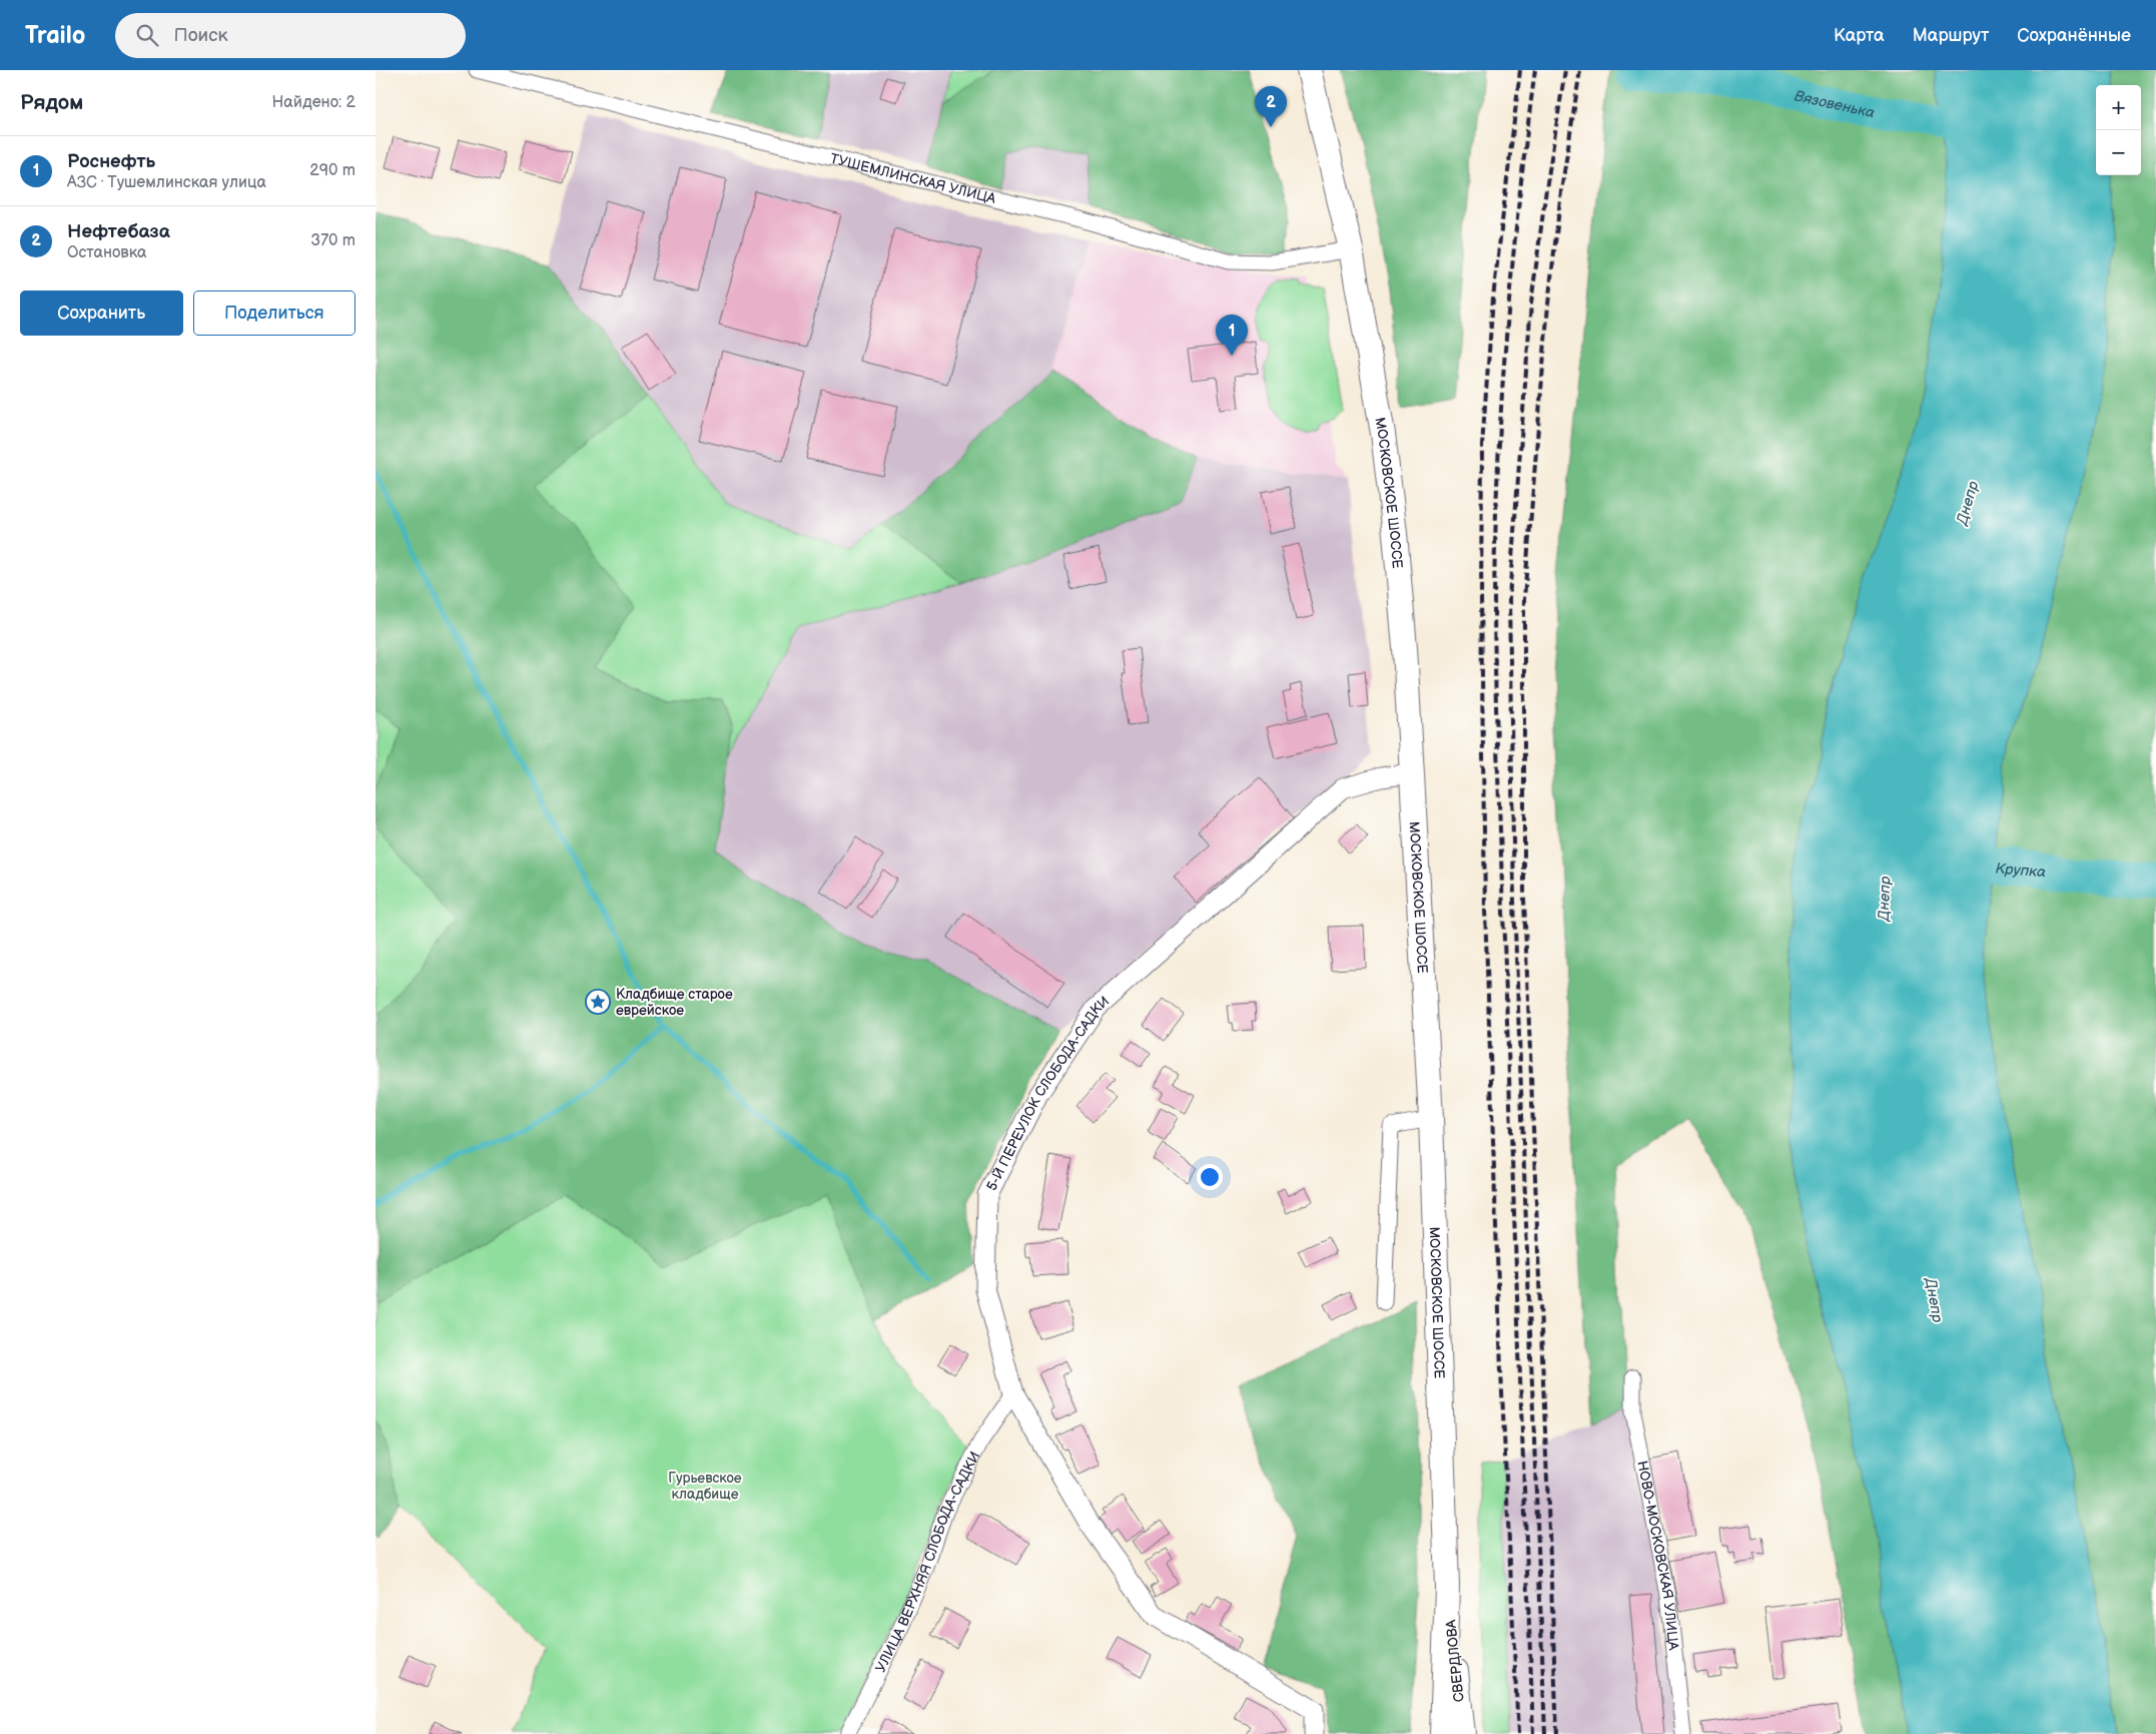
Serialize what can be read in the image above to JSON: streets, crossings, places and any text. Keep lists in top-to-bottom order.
{
  "streets": {
    "main road": ["МОСКОВСКОЕ ШОССЕ", "СВЕРДЛОВА"],
    "street": [
      "ТУШЕМЛИНСКАЯ УЛИЦА",
      "5-Й ПЕРЕУЛОК СЛОБОДА-САДКИ",
      "НОВО-МОСКОВСКАЯ УЛИЦА",
      "УЛИЦА ВЕРХНЯЯ СЛОБОДА-САДКИ"
    ]
  },
  "crossings": [
    ["ТУШЕМЛИНСКАЯ УЛИЦА", "МОСКОВСКОЕ ШОССЕ"],
    ["МОСКОВСКОЕ ШОССЕ", "5-Й ПЕРЕУЛОК СЛОБОДА-САДКИ"],
    ["МОСКОВСКОЕ ШОССЕ", "СВЕРДЛОВА"],
    ["5-Й ПЕРЕУЛОК СЛОБОДА-САДКИ", "УЛИЦА ВЕРХНЯЯ СЛОБОДА-САДКИ"]
  ],
  "water": ["Вязовенька", "Днепр", "Крупка"],
  "parks": ["Гурьевское кладбище"],
  "places": {
    "place": ["Кладбище старое еврейское"]
  },
  "page": {
    "header": "Trailo",
    "search": "Поиск",
    "nav": ["Карта", "Маршрут", "Сохранённые"],
    "heading": ["Рядом", "Найдено: 2"],
    "map_buttons": ["+", "−"],
    "pins": ["2", "1"],
    "list": [
      {
        "mark": "1",
        "name": "Роснефть",
        "note": "АЗС · Тушемлинская улица",
        "value": "290 m"
      },
      {
        "mark": "2",
        "name": "Нефтебаза",
        "note": "Остановка",
        "value": "370 m"
      }
    ],
    "buttons": ["Сохранить", "Поделиться"]
  }
}
